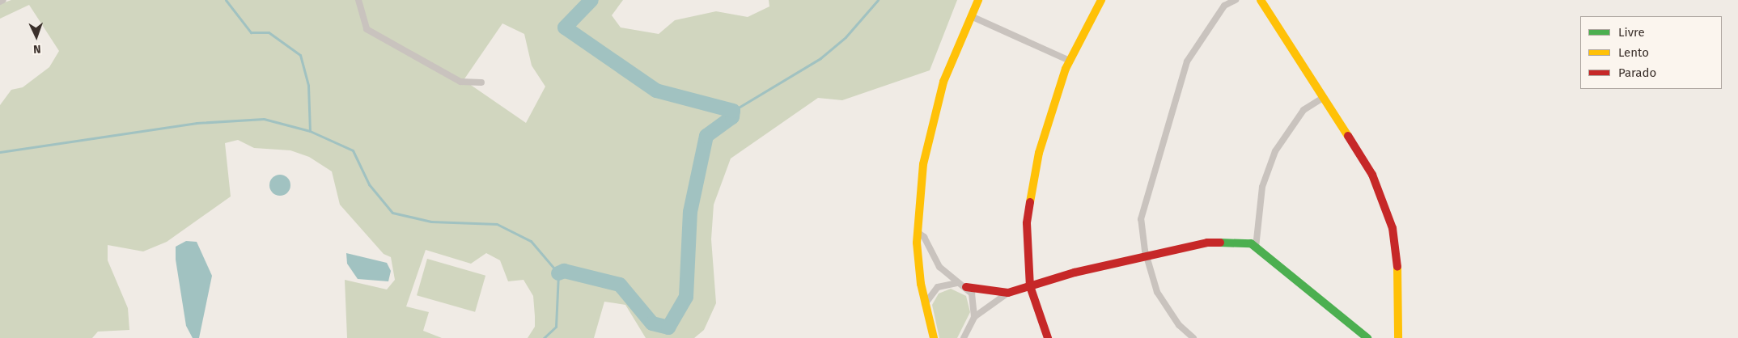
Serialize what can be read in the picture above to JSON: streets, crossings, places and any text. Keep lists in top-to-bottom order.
{
  "legend": ["Livre", "Lento", "Parado"],
  "north": "bottom"
}
